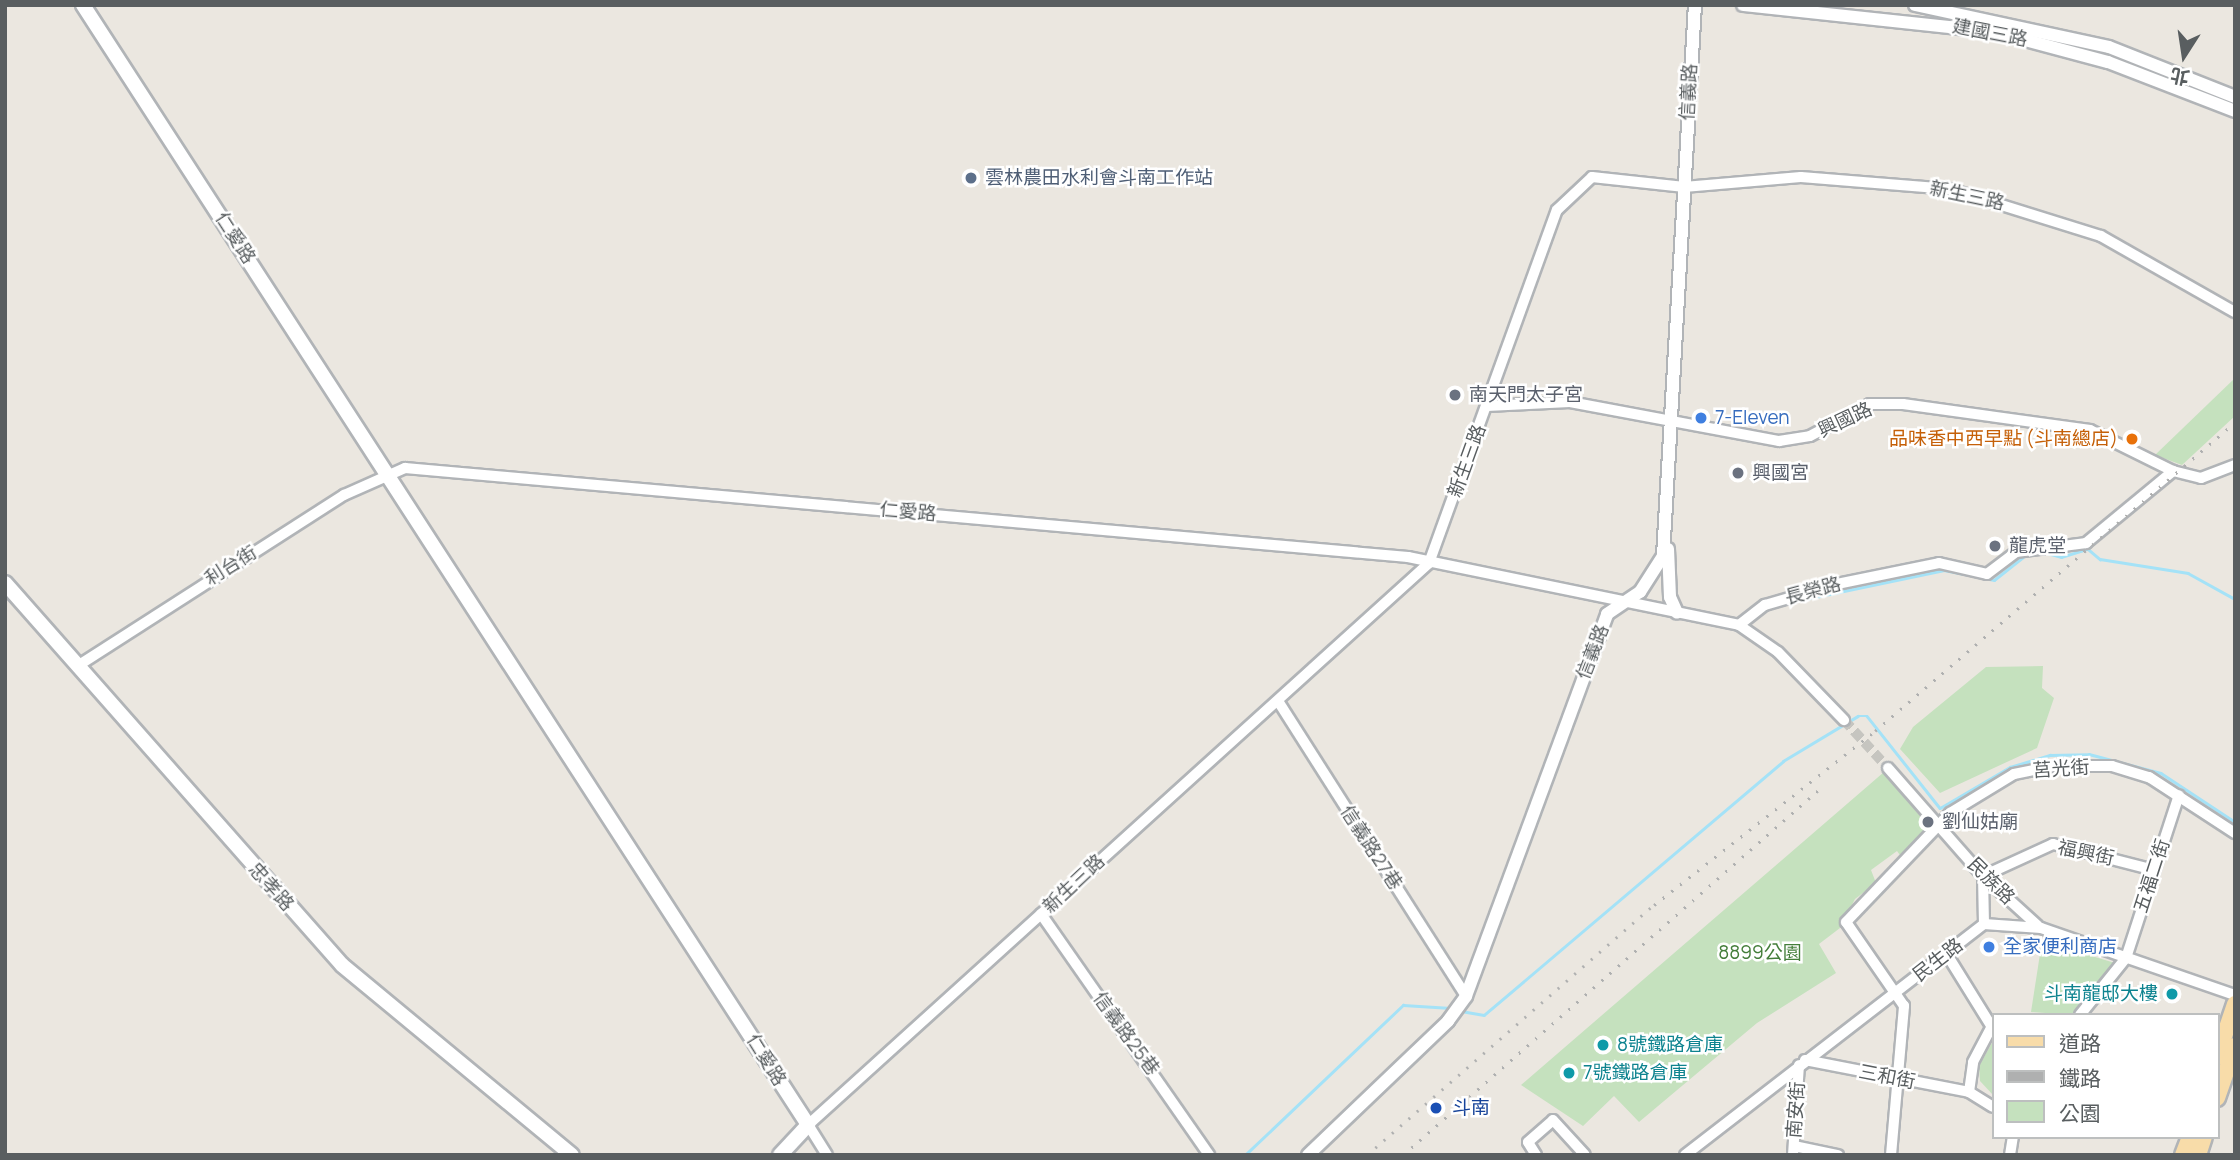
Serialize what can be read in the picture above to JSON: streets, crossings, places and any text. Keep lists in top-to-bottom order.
{
  "streets": {
    "main road": ["新生三路", "仁愛路", "忠孝路"],
    "street": [
      "建國三路",
      "信義路",
      "興國路",
      "利台街",
      "長榮路",
      "莒光街",
      "信義路27巷",
      "福興街",
      "五福二街",
      "民族路",
      "民生路",
      "信義路25巷",
      "三和街",
      "南安街"
    ]
  },
  "crossings": [
    ["信義路", "新生三路"],
    ["信義路", "興國路"],
    ["信義路", "信義路27巷"],
    ["新生三路", "仁愛路"],
    ["新生三路", "興國路"],
    ["新生三路", "信義路27巷"],
    ["新生三路", "信義路25巷"],
    ["仁愛路", "利台街"],
    ["興國路", "長榮路"],
    ["利台街", "忠孝路"],
    ["莒光街", "五福二街"],
    ["莒光街", "民族路"],
    ["莒光街", "民生路"],
    ["福興街", "五福二街"],
    ["福興街", "民族路"],
    ["民生路", "三和街"],
    ["民生路", "南安街"],
    ["三和街", "南安街"]
  ],
  "parks": ["8899公園"],
  "places": [
    "雲林農田水利會斗南工作站",
    "南天門太子宮",
    "7-Eleven",
    "品味香中西早點 (斗南總店)",
    "興國宮",
    "龍虎堂",
    "劉仙姑廟",
    "全家便利商店",
    "斗南龍邸大樓",
    "8號鐵路倉庫",
    "7號鐵路倉庫",
    "斗南"
  ],
  "legend": ["道路", "鐵路", "公園"],
  "north": "bottom"
}
